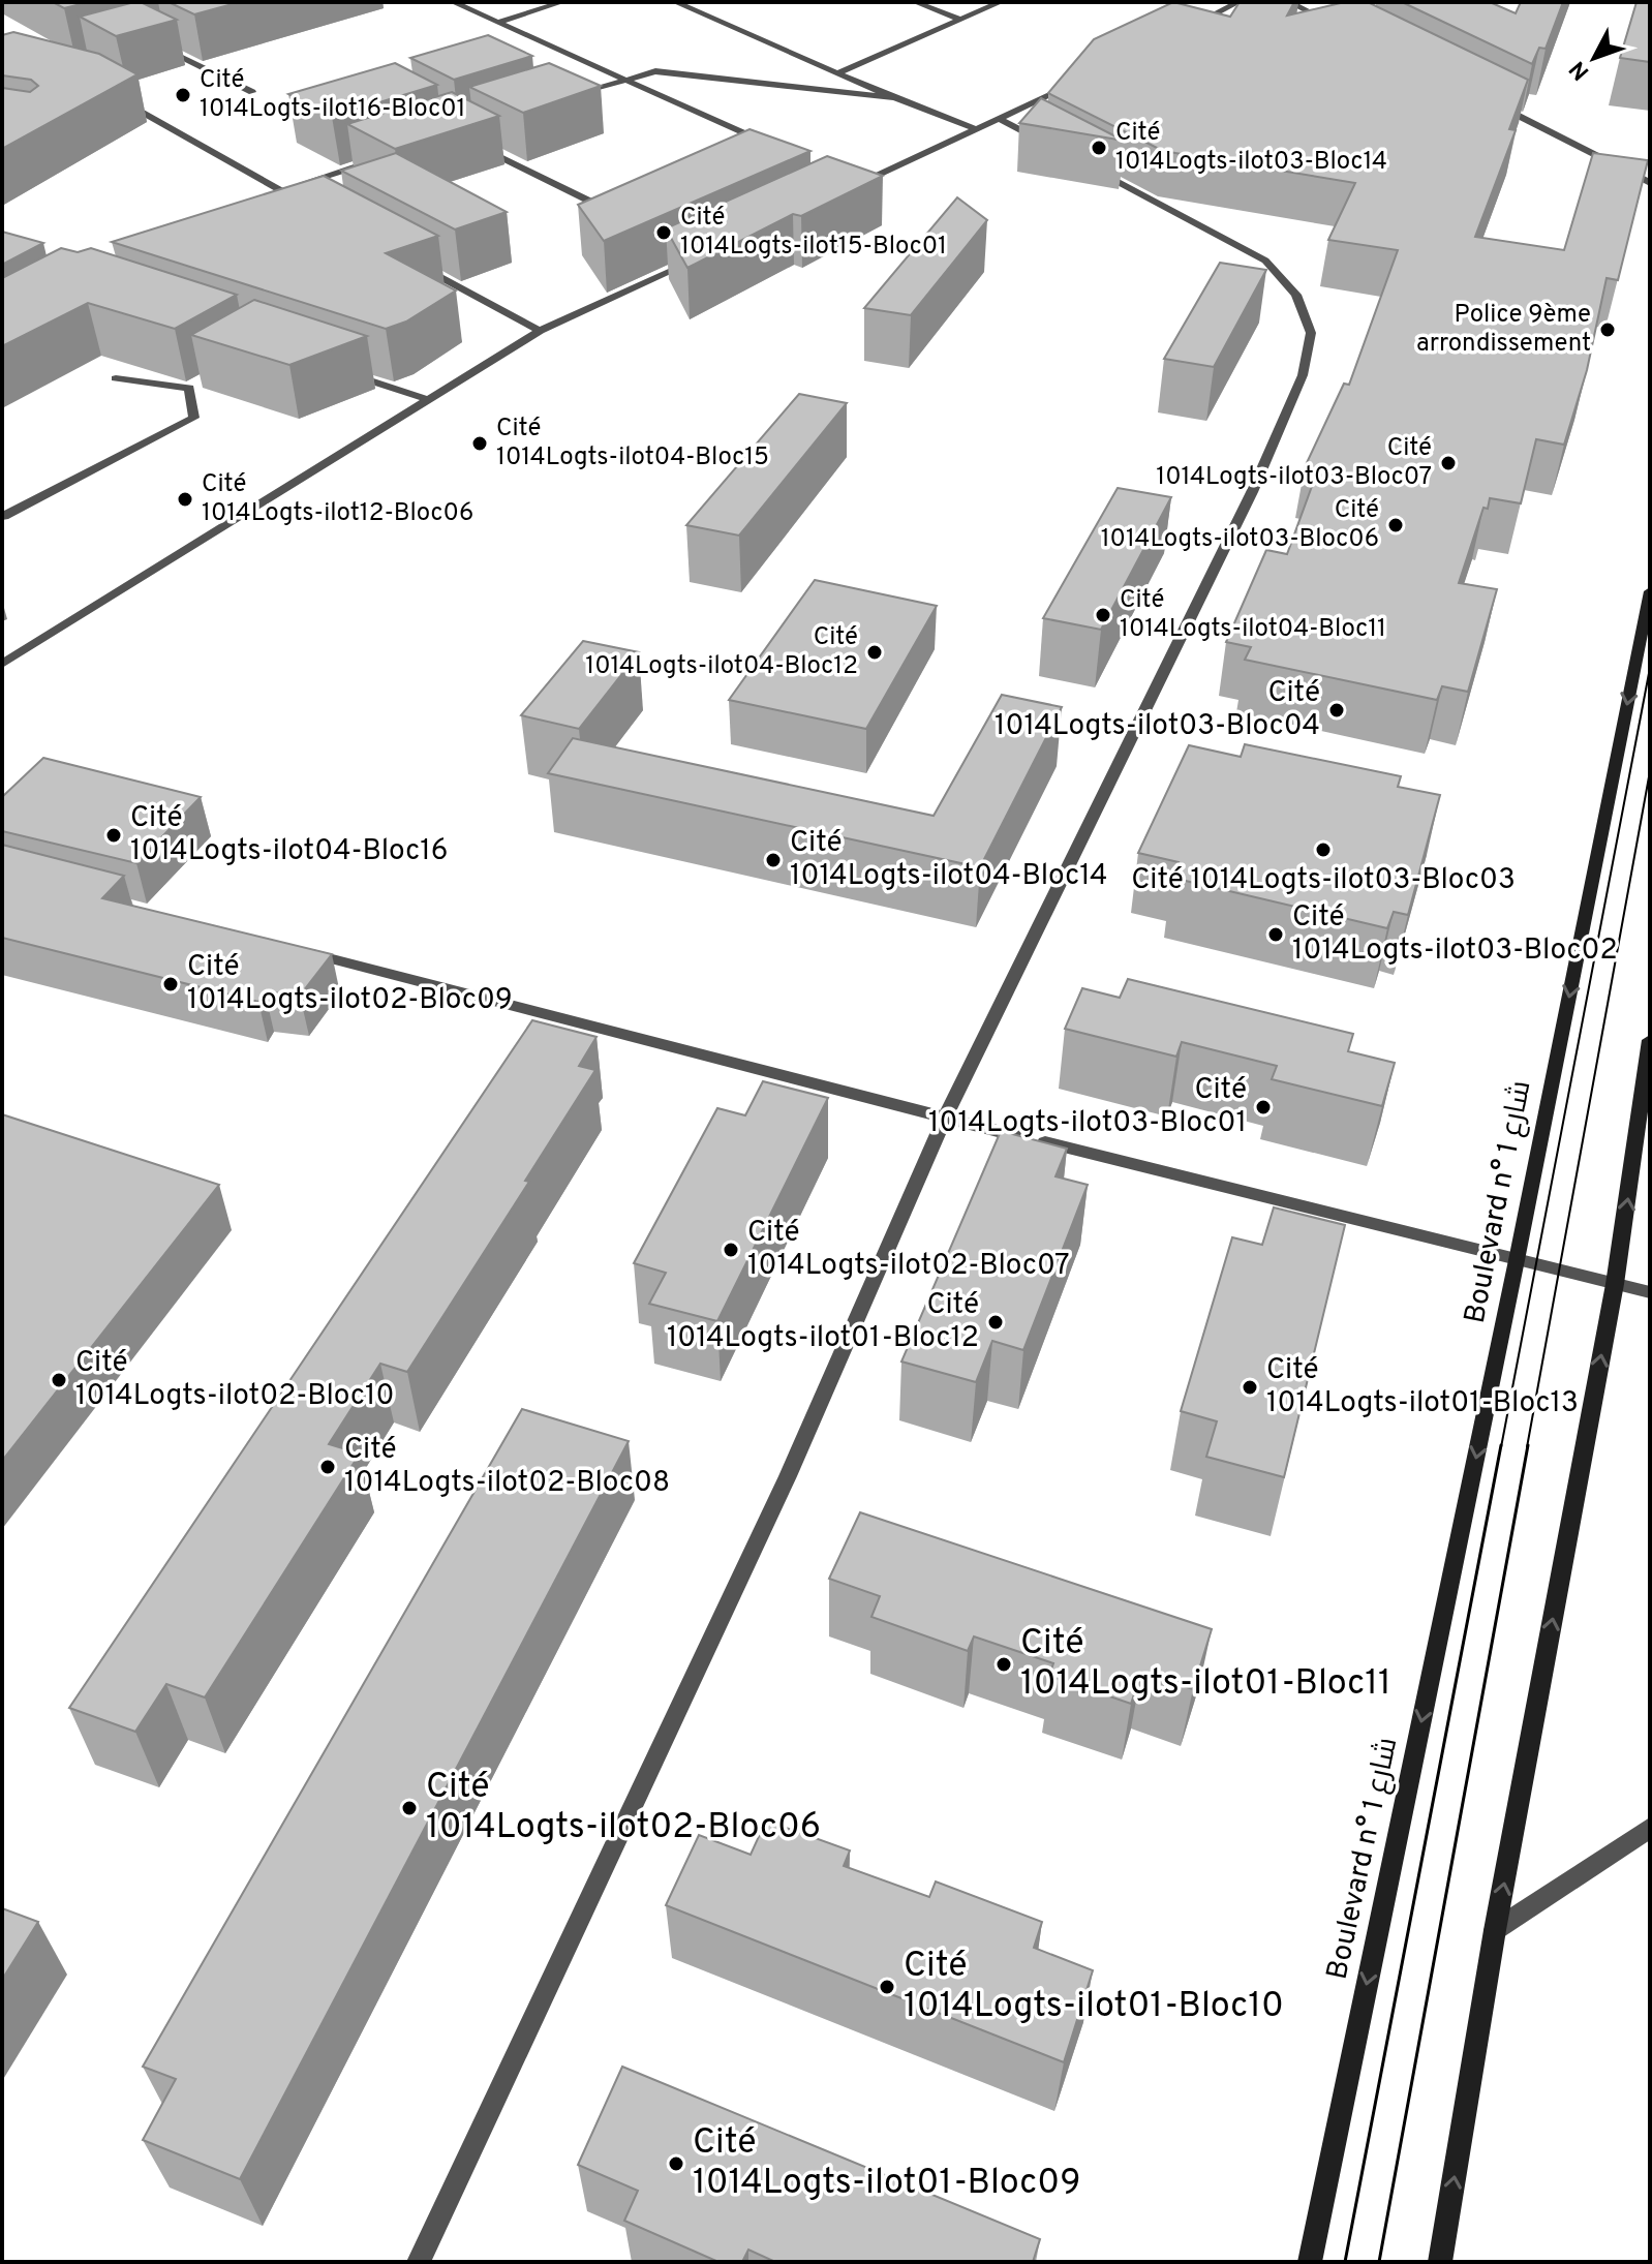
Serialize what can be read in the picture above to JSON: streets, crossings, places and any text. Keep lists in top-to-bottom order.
{
  "streets": {
    "main road": ["Boulevard n° شارع 1"]
  },
  "places": [
    "Cité 1014Logts-ilot16-Bloc01",
    "Cité 1014Logts-ilot03-Bloc14",
    "Cité 1014Logts-ilot15-Bloc01",
    "Police 9ème arrondissement",
    "Cité 1014Logts-ilot04-Bloc15",
    "Cité 1014Logts-ilot03-Bloc07",
    "Cité 1014Logts-ilot12-Bloc06",
    "Cité 1014Logts-ilot03-Bloc06",
    "Cité 1014Logts-ilot04-Bloc11",
    "Cité 1014Logts-ilot04-Bloc12",
    "Cité 1014Logts-ilot03-Bloc04",
    "Cité 1014Logts-ilot04-Bloc16",
    "Cité 1014Logts-ilot03-Bloc03",
    "Cité 1014Logts-ilot04-Bloc14",
    "Cité 1014Logts-ilot03-Bloc02",
    "Cité 1014Logts-ilot02-Bloc09",
    "Cité 1014Logts-ilot03-Bloc01",
    "Cité 1014Logts-ilot02-Bloc07",
    "Cité 1014Logts-ilot01-Bloc12",
    "Cité 1014Logts-ilot02-Bloc10",
    "Cité 1014Logts-ilot01-Bloc13",
    "Cité 1014Logts-ilot02-Bloc08",
    "Cité 1014Logts-ilot01-Bloc11",
    "Cité 1014Logts-ilot02-Bloc06",
    "Cité 1014Logts-ilot01-Bloc10",
    "Cité 1014Logts-ilot01-Bloc09"
  ],
  "north": "bottom left"
}
